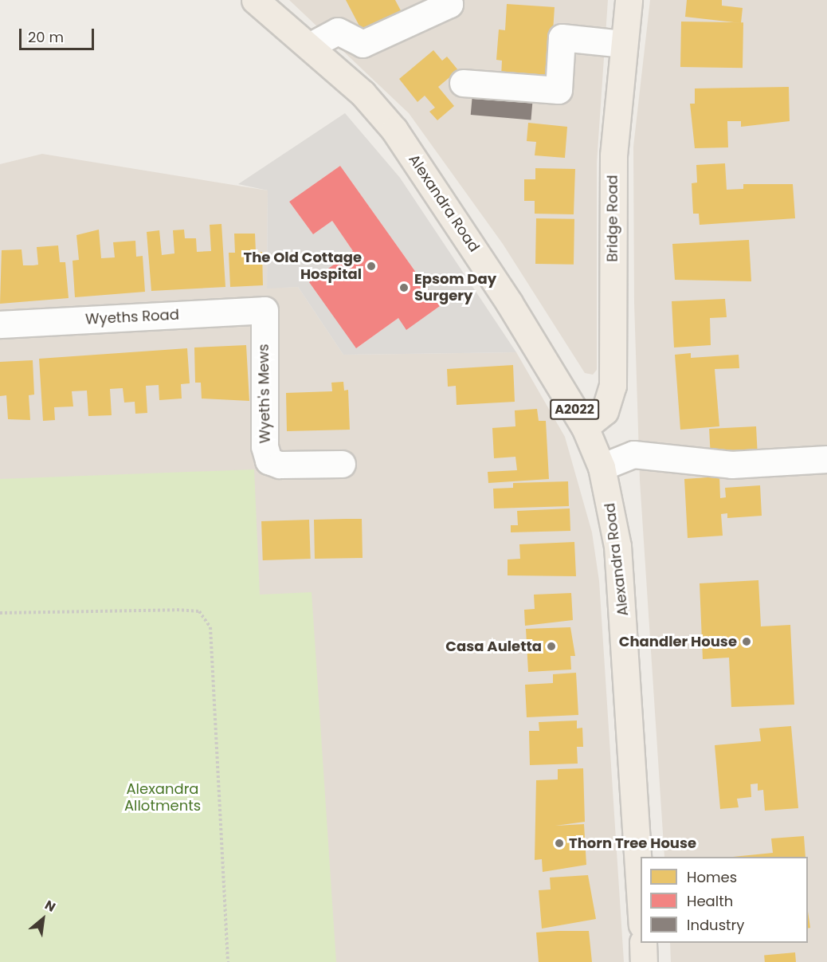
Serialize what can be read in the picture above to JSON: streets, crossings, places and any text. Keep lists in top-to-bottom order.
{
  "streets": {
    "main road": ["Alexandra Road", "Bridge Road", "A2022"],
    "street": ["Wyeths Road", "Wyeth's Mews"]
  },
  "crossings": [
    ["Alexandra Road", "Bridge Road"],
    ["Wyeths Road", "Wyeth's Mews"]
  ],
  "parks": ["Alexandra Allotments"],
  "places": [
    "The Old Cottage Hospital",
    "Epsom Day Surgery",
    "Chandler House",
    "Casa Auletta",
    "Thorn Tree House"
  ],
  "legend": ["Homes", "Health", "Industry"],
  "scale_bar": "20 m",
  "north": "top right"
}
